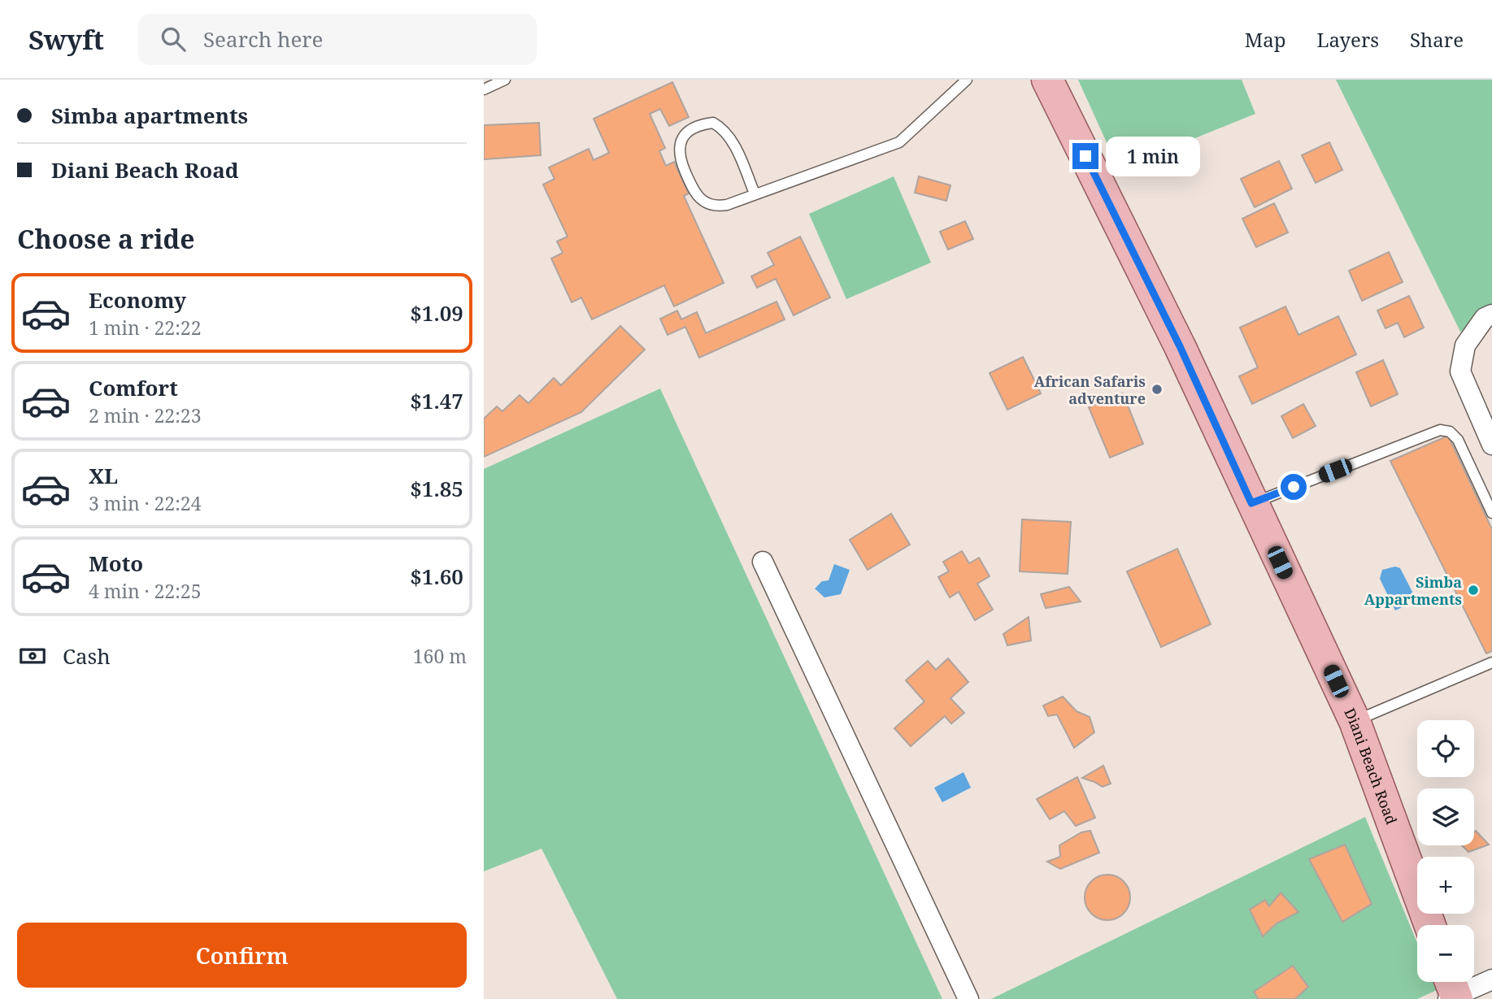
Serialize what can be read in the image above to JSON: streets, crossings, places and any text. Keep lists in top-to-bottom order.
{
  "streets": {
    "main road": ["Diani Beach Road"]
  },
  "places": ["African Safaris adventure", "Simba Appartments"],
  "page": {
    "header": "Swyft",
    "search": "Search here",
    "nav": ["Map", "Layers", "Share"],
    "banner": ["Simba apartments", "Diani Beach Road"],
    "bubble": "1 min",
    "heading": "Choose a ride",
    "list": [
      {
        "name": "Economy",
        "note": "1 min · 22:22",
        "value": "$1.09"
      },
      {
        "name": "Comfort",
        "note": "2 min · 22:23",
        "value": "$1.47"
      },
      {
        "name": "XL",
        "note": "3 min · 22:24",
        "value": "$1.85"
      },
      {
        "name": "Moto",
        "note": "4 min · 22:25",
        "value": "$1.60"
      }
    ],
    "pay": ["Cash", "160 m"],
    "map_buttons": ["+", "−"],
    "buttons": "Confirm"
  }
}
